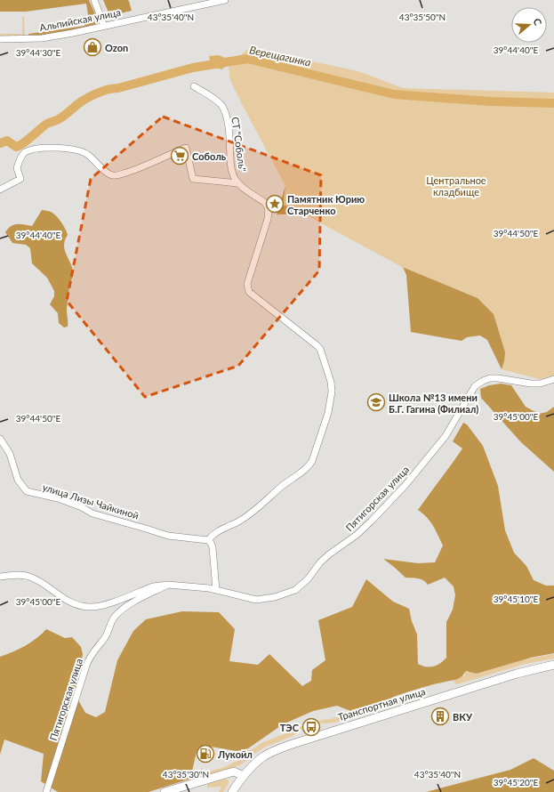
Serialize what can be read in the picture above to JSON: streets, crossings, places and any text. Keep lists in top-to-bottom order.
{
  "streets": {
    "main road": ["Транспортная улица"],
    "street": [
      "Альпийская улица",
      "СТ \"Соболь\"",
      "Пятигорская улица",
      "улица Лизы Чайкиной"
    ]
  },
  "crossings": [
    ["СТ \"Соболь\"", "улица Лизы Чайкиной"]
  ],
  "water": ["Верещагинка"],
  "parks": ["Центральное кладбище"],
  "places": {
    "shop": ["Ozon"],
    "supermarket": ["Соболь"],
    "place": ["Памятник Юрию Старченко"],
    "school or university": ["Школа №13 имени Б.Г. Гагина (Филиал)"],
    "building": ["ВКУ"],
    "bus stop": ["ТЭС"],
    "fuel station": ["Лукойл"]
  },
  "north": "right",
  "coordinates": [
    "43°35'50\"N",
    "43°35'40\"N",
    "39°44'40\"E",
    "39°44'30\"E",
    "39°44'50\"E",
    "39°45'00\"E",
    "39°45'10\"E",
    "43°35'30\"N",
    "39°45'20\"E"
  ]
}
